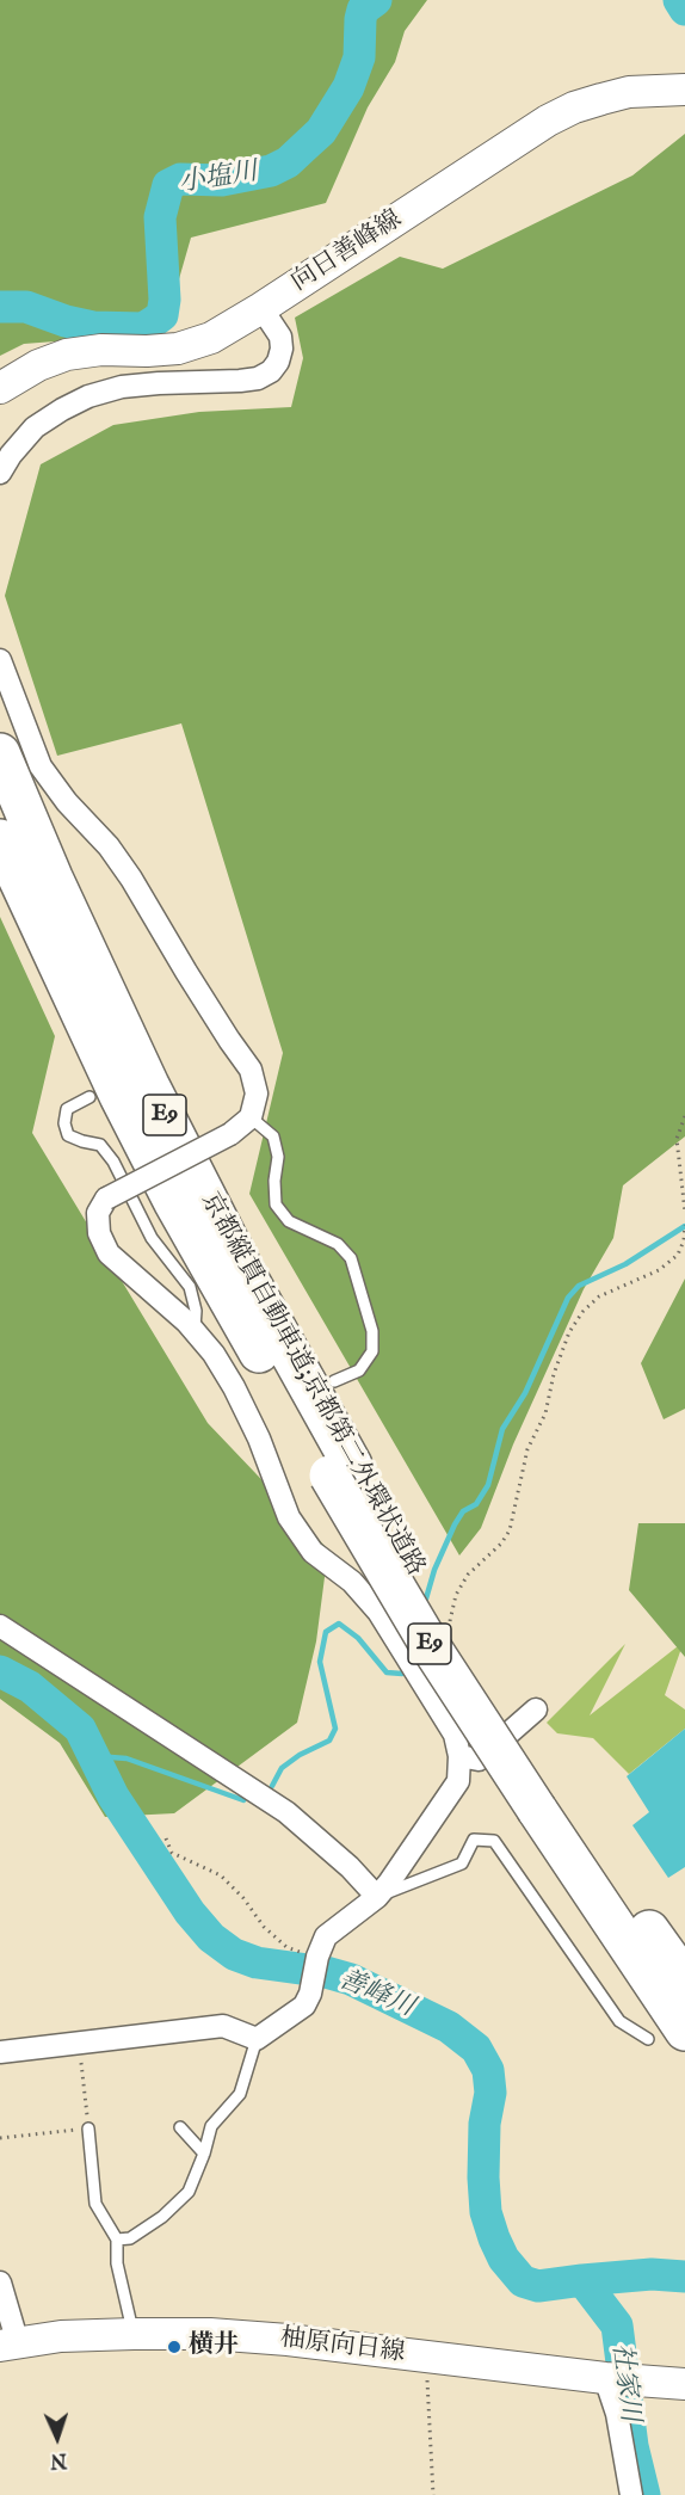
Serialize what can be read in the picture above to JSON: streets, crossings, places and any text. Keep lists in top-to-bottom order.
{
  "streets": {
    "highway": ["E9", "京都縦貫自動車道;京都第二外環状道路"],
    "main road": ["向日善峰線", "柚原向日線"]
  },
  "water": ["小塩川", "善峰川", "社家川"],
  "places": ["横井"],
  "north": "bottom"
}
